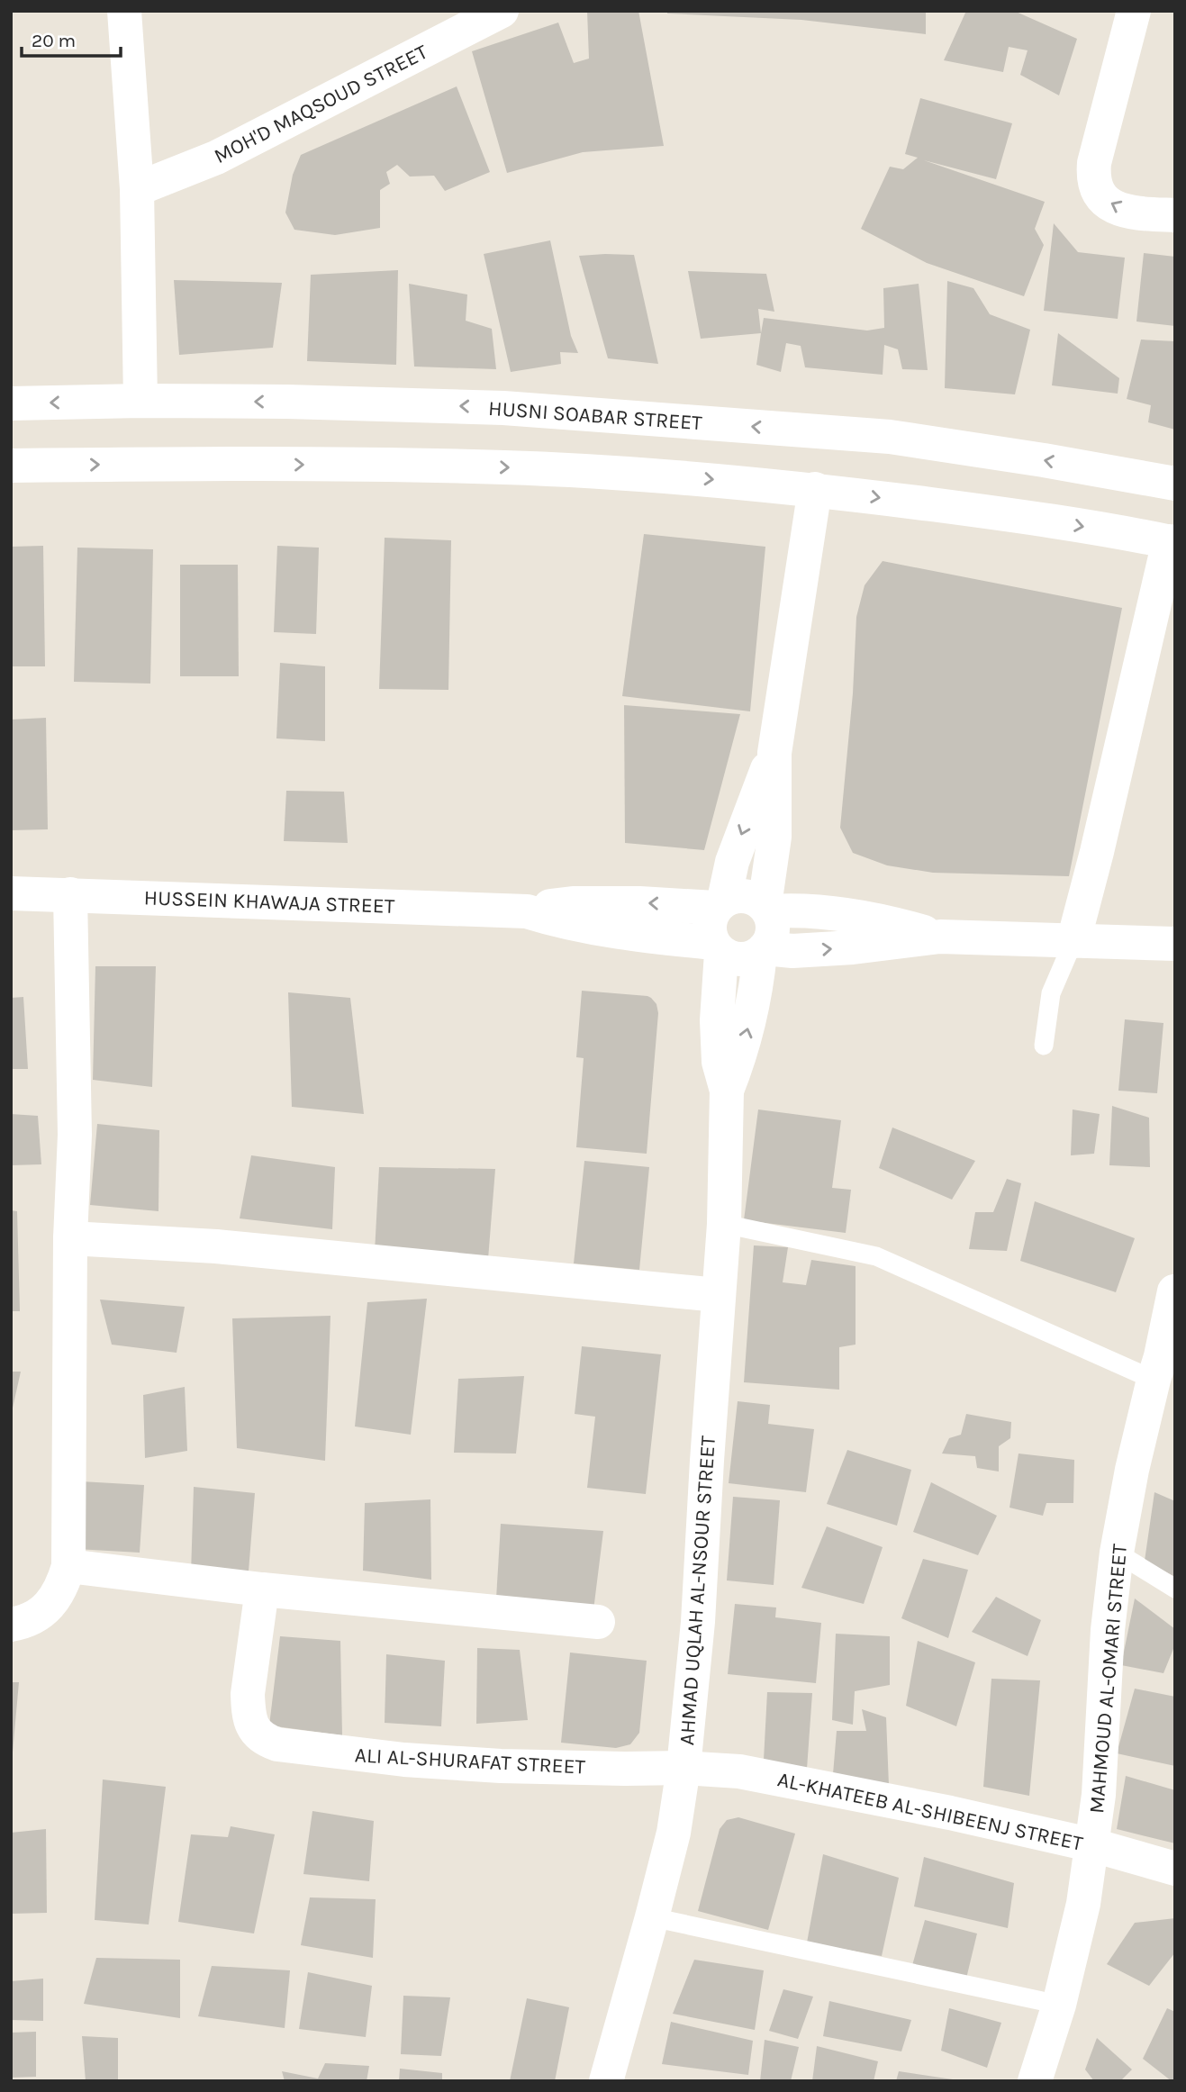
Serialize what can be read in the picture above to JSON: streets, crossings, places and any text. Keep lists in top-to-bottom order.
{
  "streets": {
    "street": [
      "MOH'D MAQSOUD STREET",
      "HUSNI SOABAR STREET",
      "HUSSEIN KHAWAJA STREET",
      "AHMAD UQLAH AL-NSOUR STREET",
      "MAHMOUD AL-OMARI STREET",
      "ALI AL-SHURAFAT STREET",
      "AL-KHATEEB AL-SHIBEENJ STREET"
    ]
  },
  "crossings": [
    ["HUSSEIN KHAWAJA STREET", "AHMAD UQLAH AL-NSOUR STREET"],
    ["AHMAD UQLAH AL-NSOUR STREET", "ALI AL-SHURAFAT STREET"],
    ["AHMAD UQLAH AL-NSOUR STREET", "AL-KHATEEB AL-SHIBEENJ STREET"],
    ["MAHMOUD AL-OMARI STREET", "AL-KHATEEB AL-SHIBEENJ STREET"],
    ["ALI AL-SHURAFAT STREET", "AL-KHATEEB AL-SHIBEENJ STREET"]
  ],
  "scale_bar": "20 m"
}
